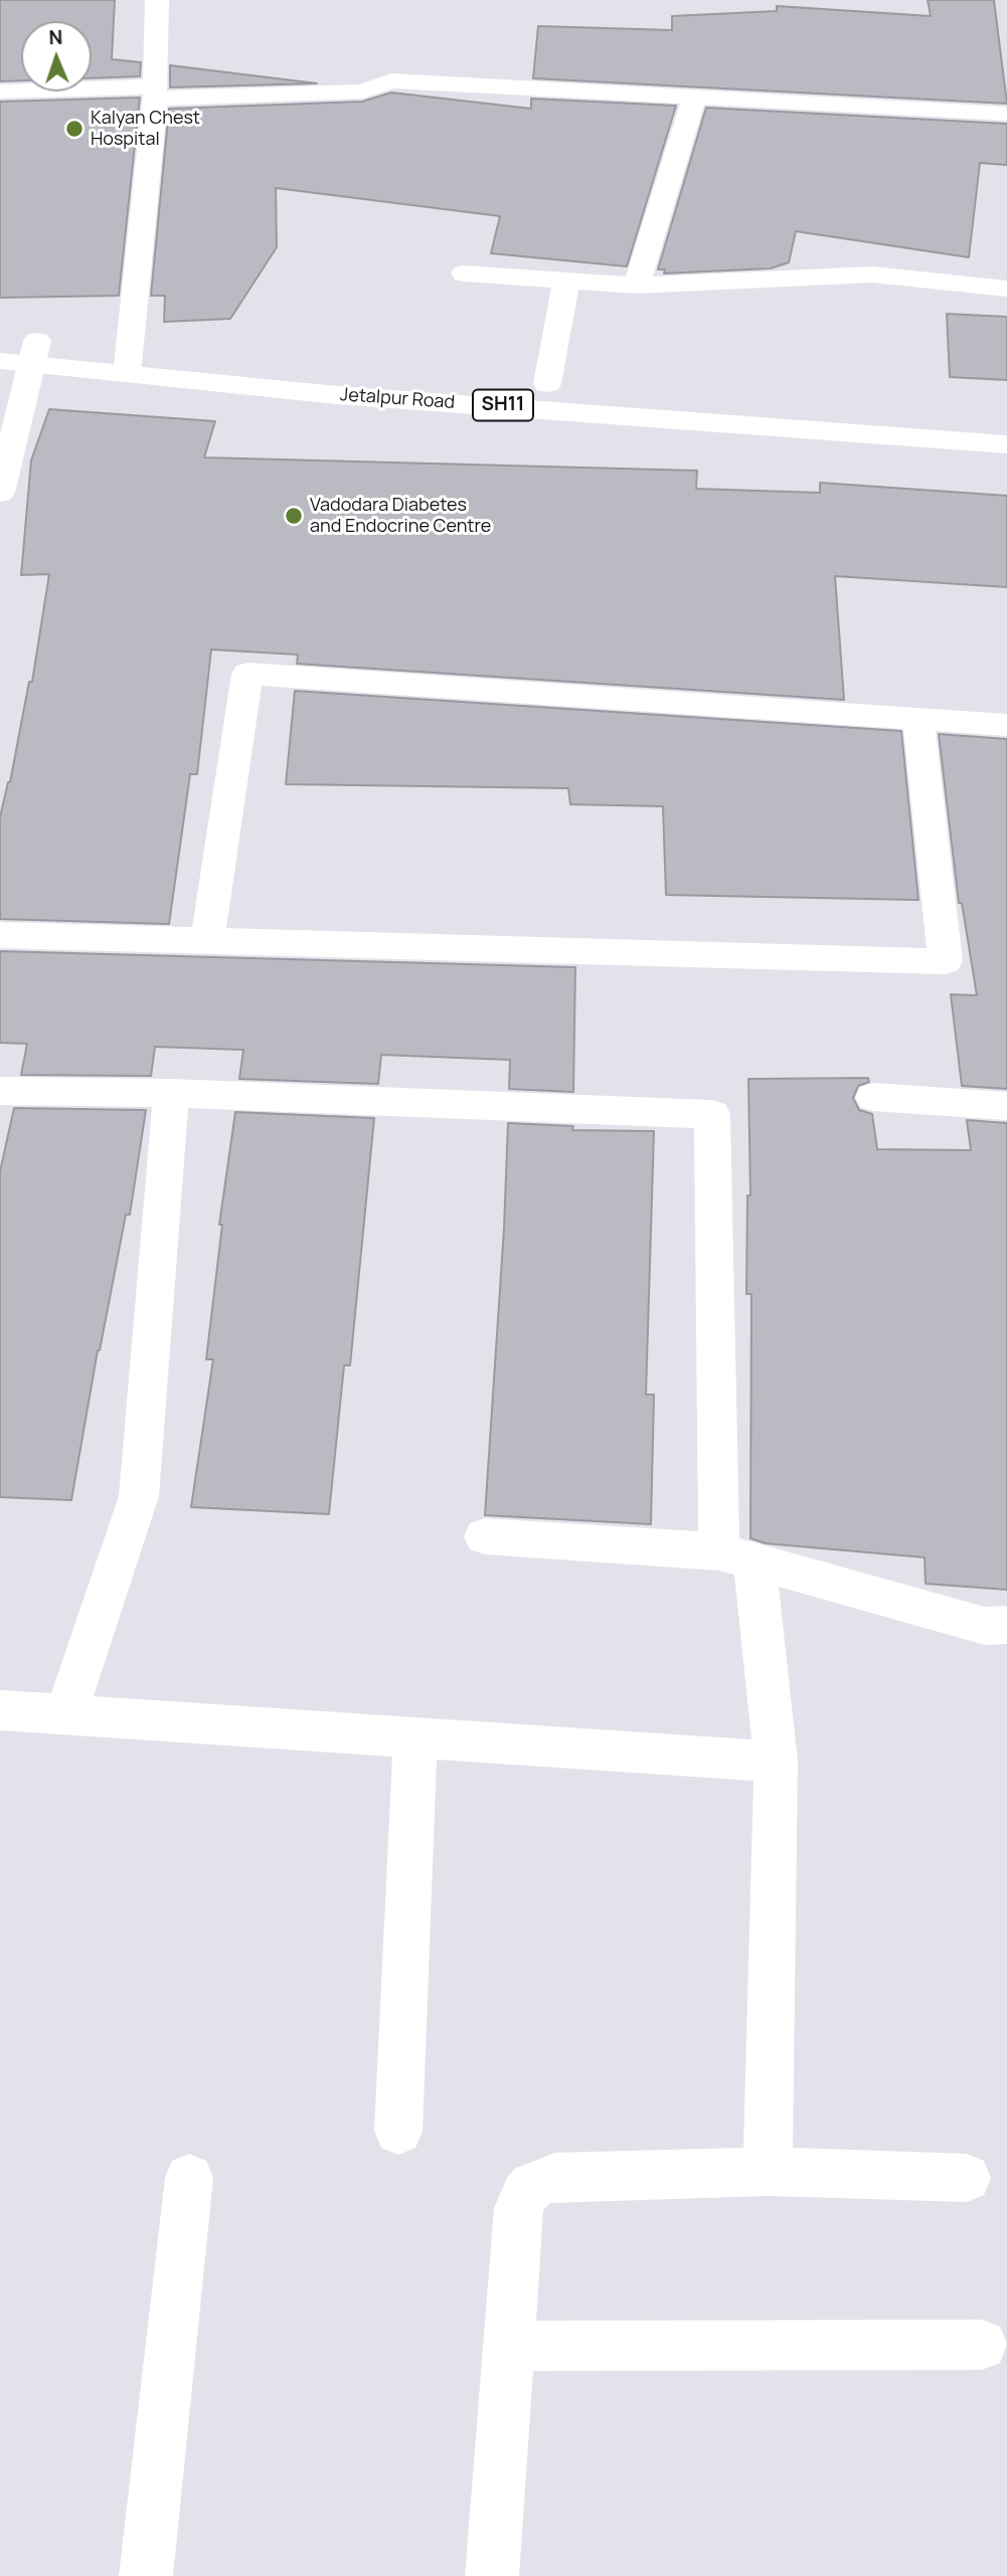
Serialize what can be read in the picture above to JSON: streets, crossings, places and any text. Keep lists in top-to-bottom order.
{
  "streets": {
    "street": ["Jetalpur Road", "SH11"]
  },
  "crossings": [
    ["Jetalpur Road", "SH11"]
  ],
  "places": ["Kalyan Chest Hospital", "Vadodara Diabetes and Endocrine Centre"],
  "north": "top"
}
